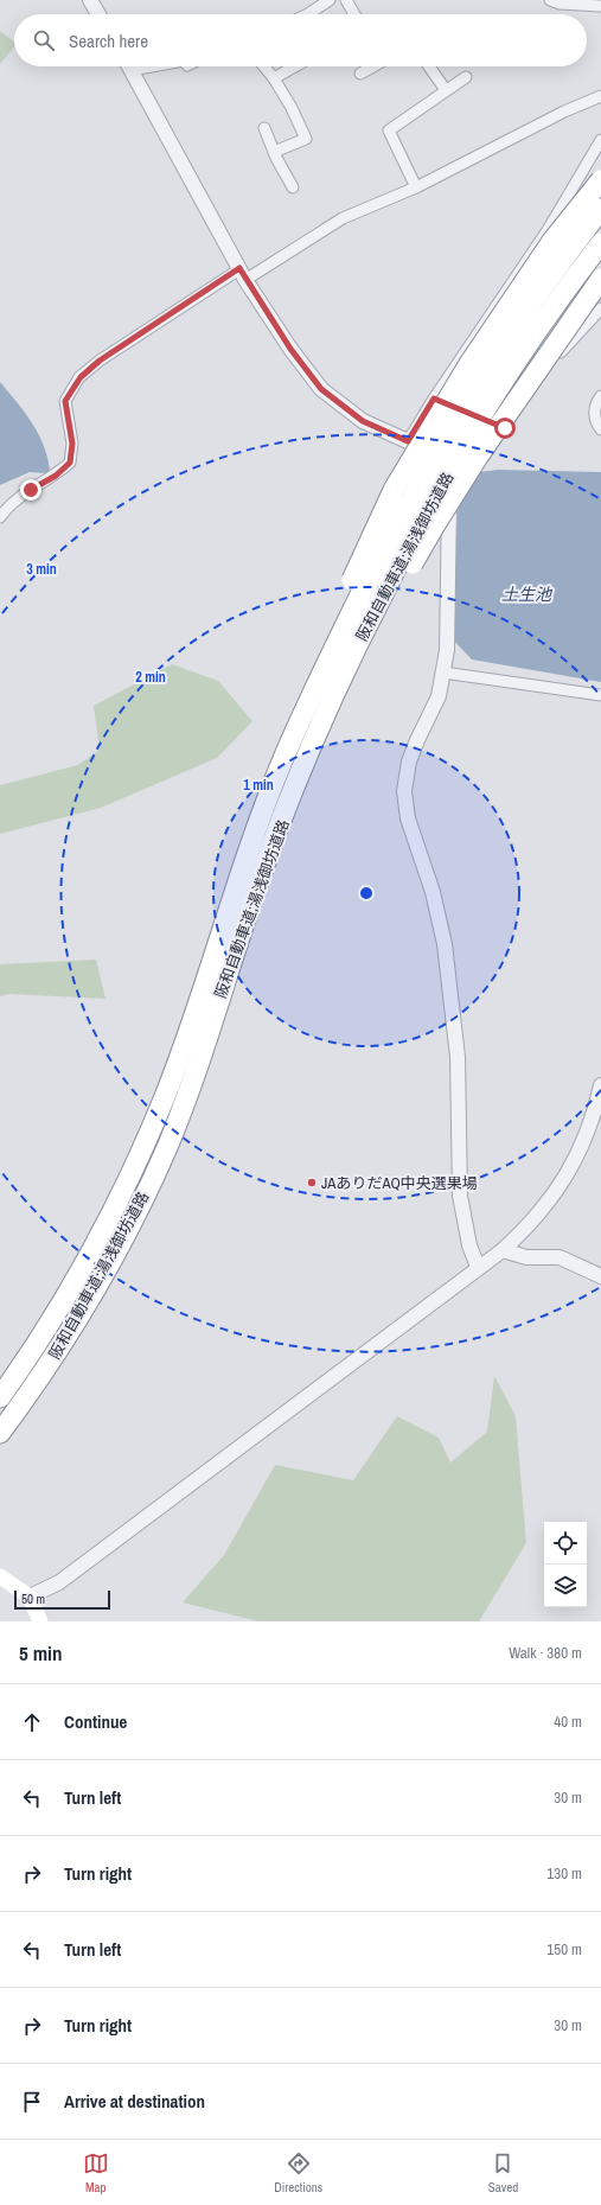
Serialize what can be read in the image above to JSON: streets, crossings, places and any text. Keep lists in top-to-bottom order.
{
  "streets": {
    "highway": ["阪和自動車道;湯浅御坊道路"]
  },
  "water": ["土生池"],
  "places": ["JAありだAQ中央選果場"],
  "scale_bar": "50 m",
  "page": {
    "search": "Search here",
    "scale": "50 m",
    "heading": ["5 min", "Walk · 380 m"],
    "list": [
      ["Continue", "40 m"],
      ["Turn left", "30 m"],
      ["Turn right", "130 m"],
      ["Turn left", "150 m"],
      ["Turn right", "30 m"],
      "Arrive at destination"
    ],
    "nav": ["Map", "Directions", "Saved"]
  },
  "rings": ["3 min", "2 min", "1 min"]
}
